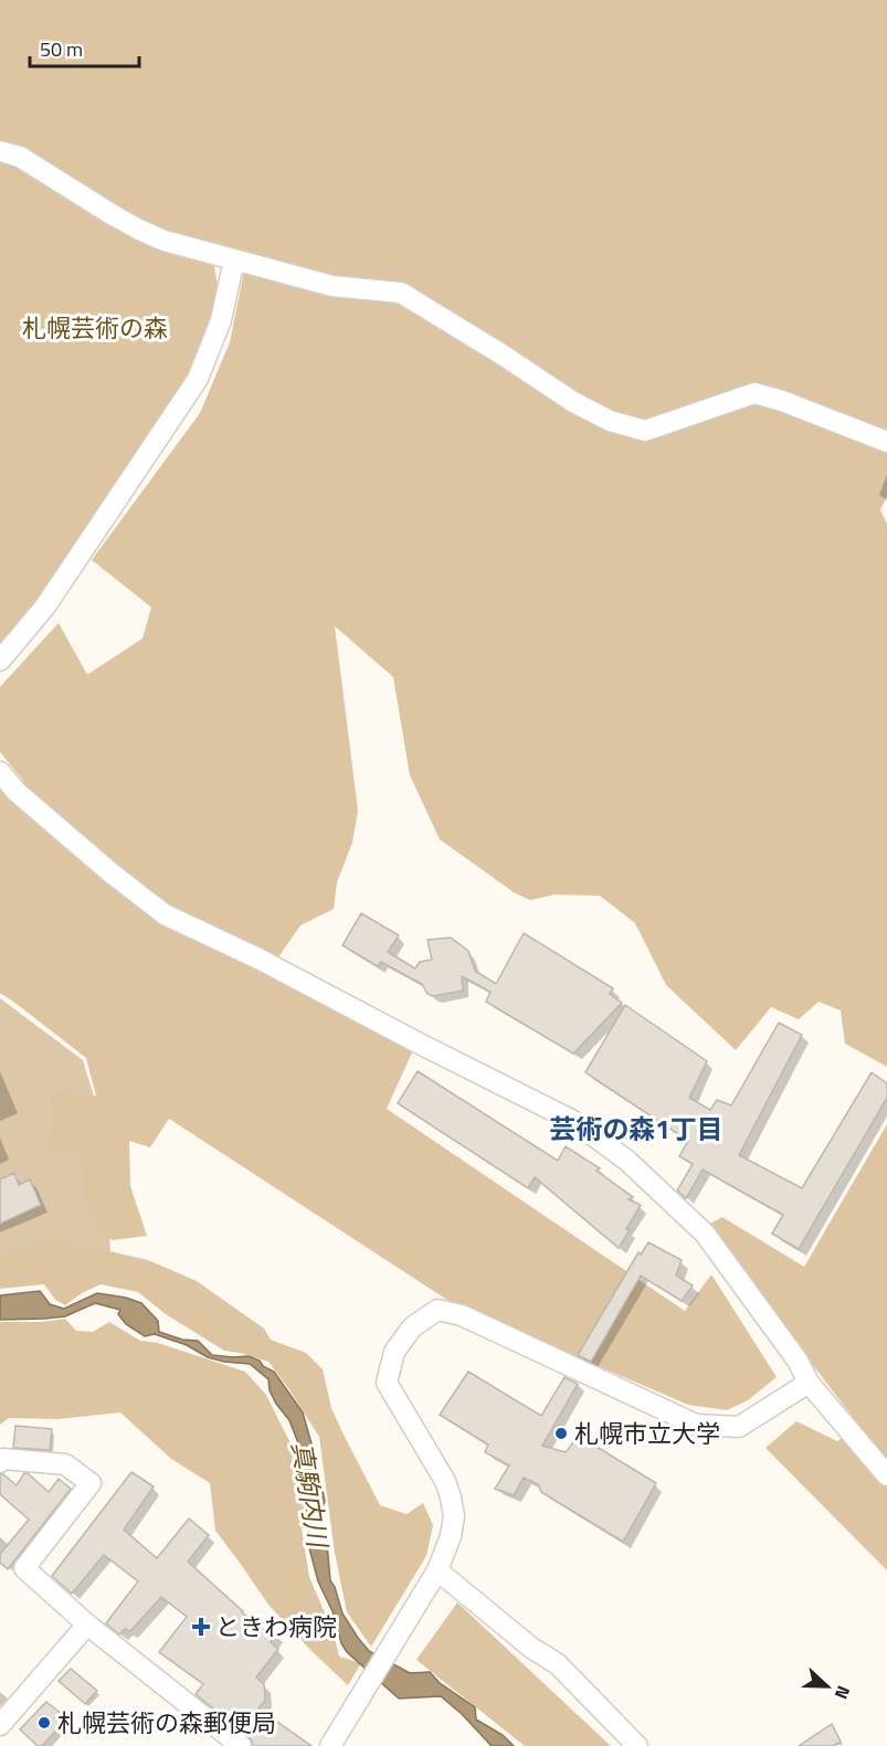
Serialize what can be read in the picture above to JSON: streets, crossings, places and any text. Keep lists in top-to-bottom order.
{
  "districts": ["芸術の森1丁目"],
  "water": ["真駒内川"],
  "parks": ["札幌芸術の森"],
  "places": {
    "other": ["札幌市立大学", "札幌芸術の森郵便局"],
    "health": ["ときわ病院"]
  },
  "scale_bar": "50 m",
  "north": "right"
}
